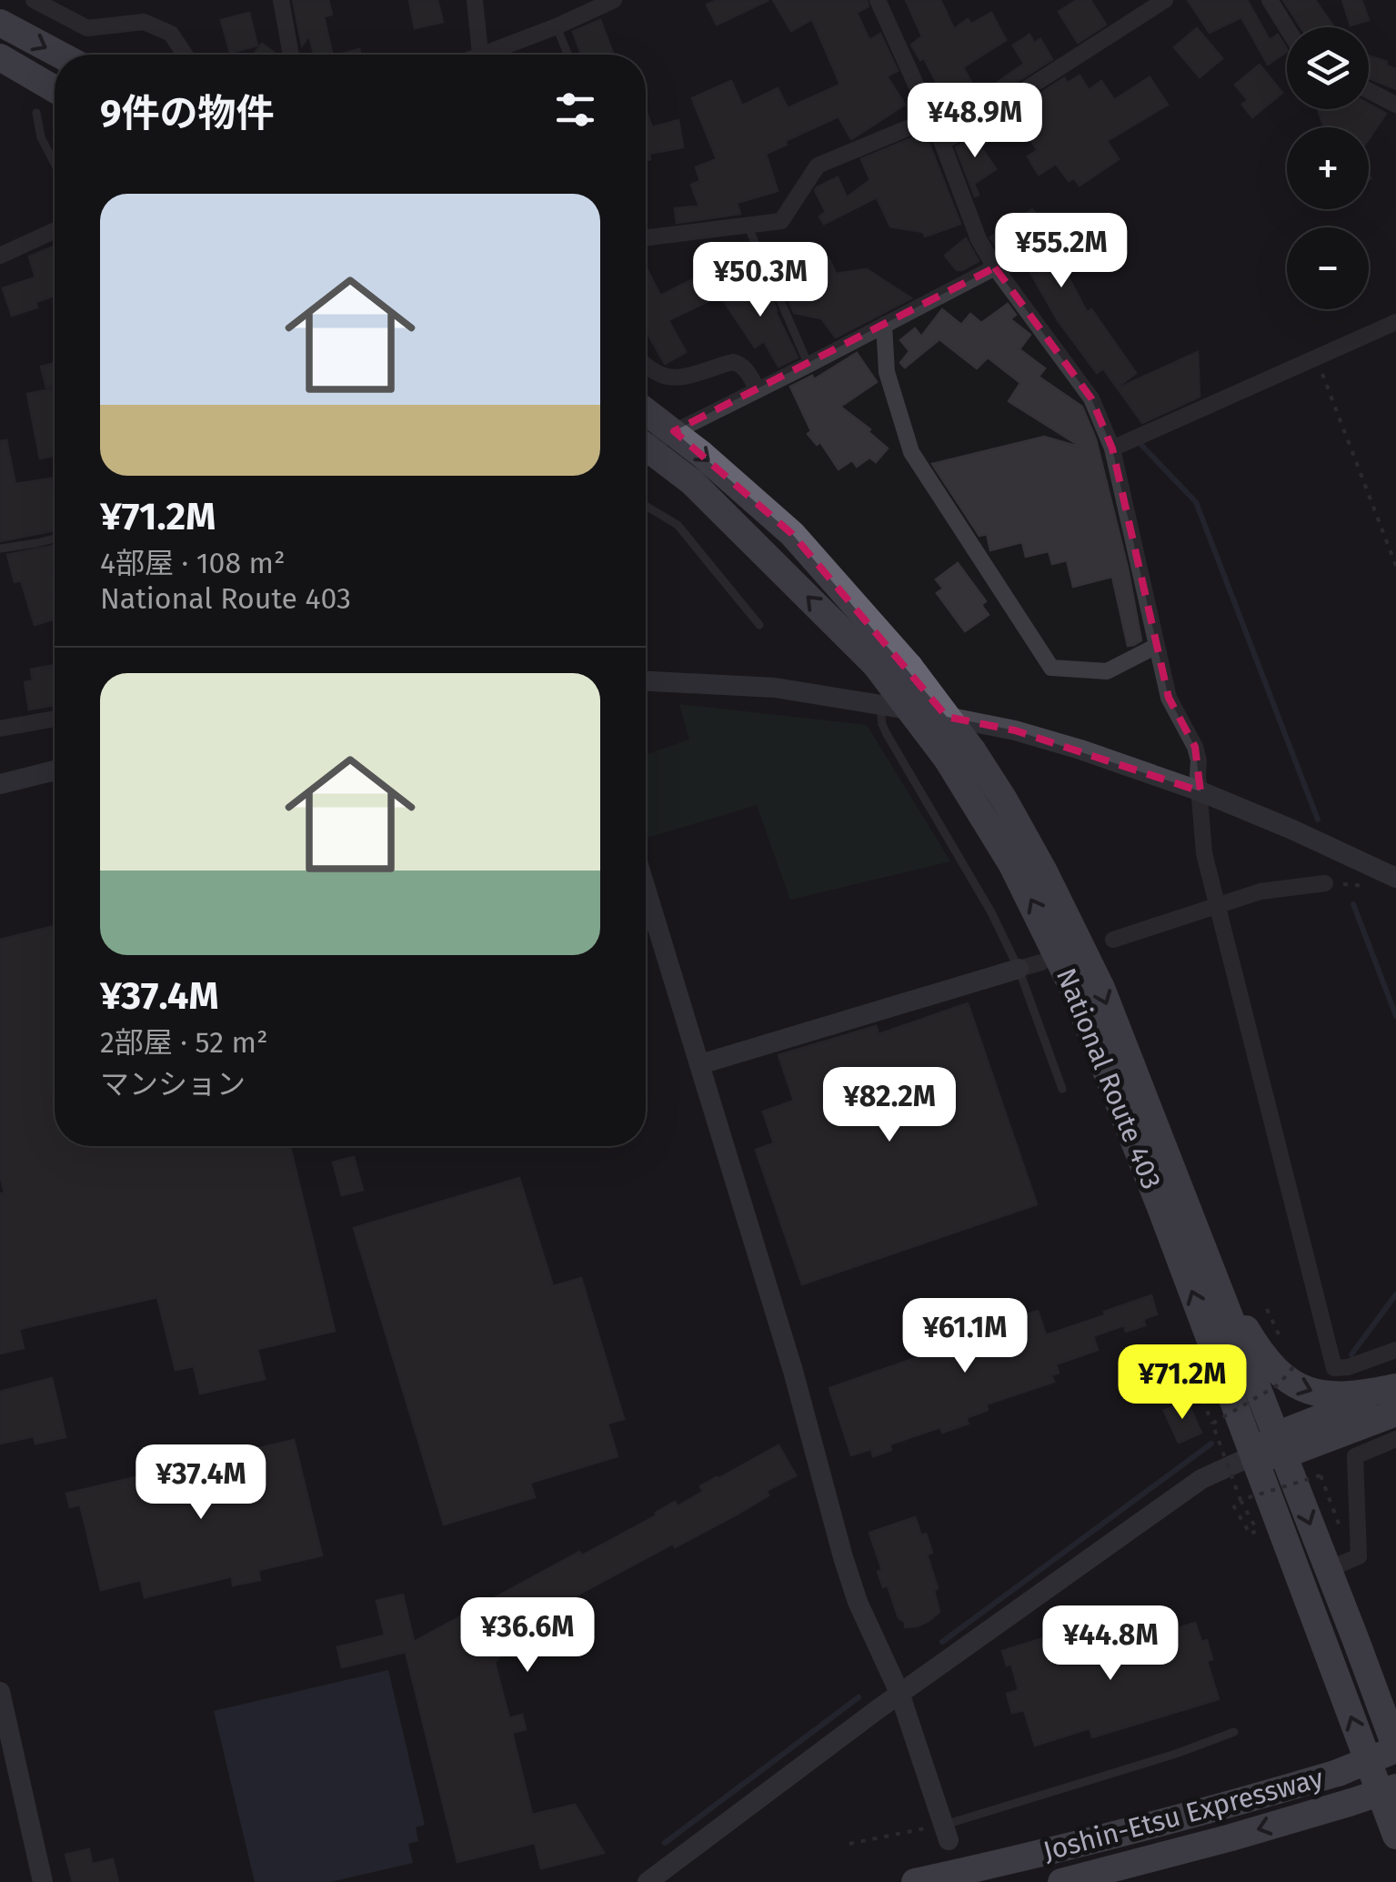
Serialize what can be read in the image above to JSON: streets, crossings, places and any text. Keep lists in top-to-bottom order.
{
  "streets": {
    "highway": ["National Route 403", "Joshin-Etsu Expressway"]
  },
  "crossings": [
    ["National Route 403", "Joshin-Etsu Expressway"]
  ],
  "page": {
    "map_buttons": ["+", "−"],
    "heading": "9件の物件",
    "price": [
      "¥48.9M",
      "¥55.2M",
      "¥50.3M",
      "¥82.2M",
      "¥61.1M",
      "¥71.2M",
      "¥37.4M",
      "¥36.6M",
      "¥44.8M"
    ],
    "list": [
      {
        "name": "¥71.2M",
        "note": "4部屋 · 108 m² · National Route 403"
      },
      {
        "name": "¥37.4M",
        "note": "2部屋 · 52 m² · マンション"
      }
    ]
  }
}
